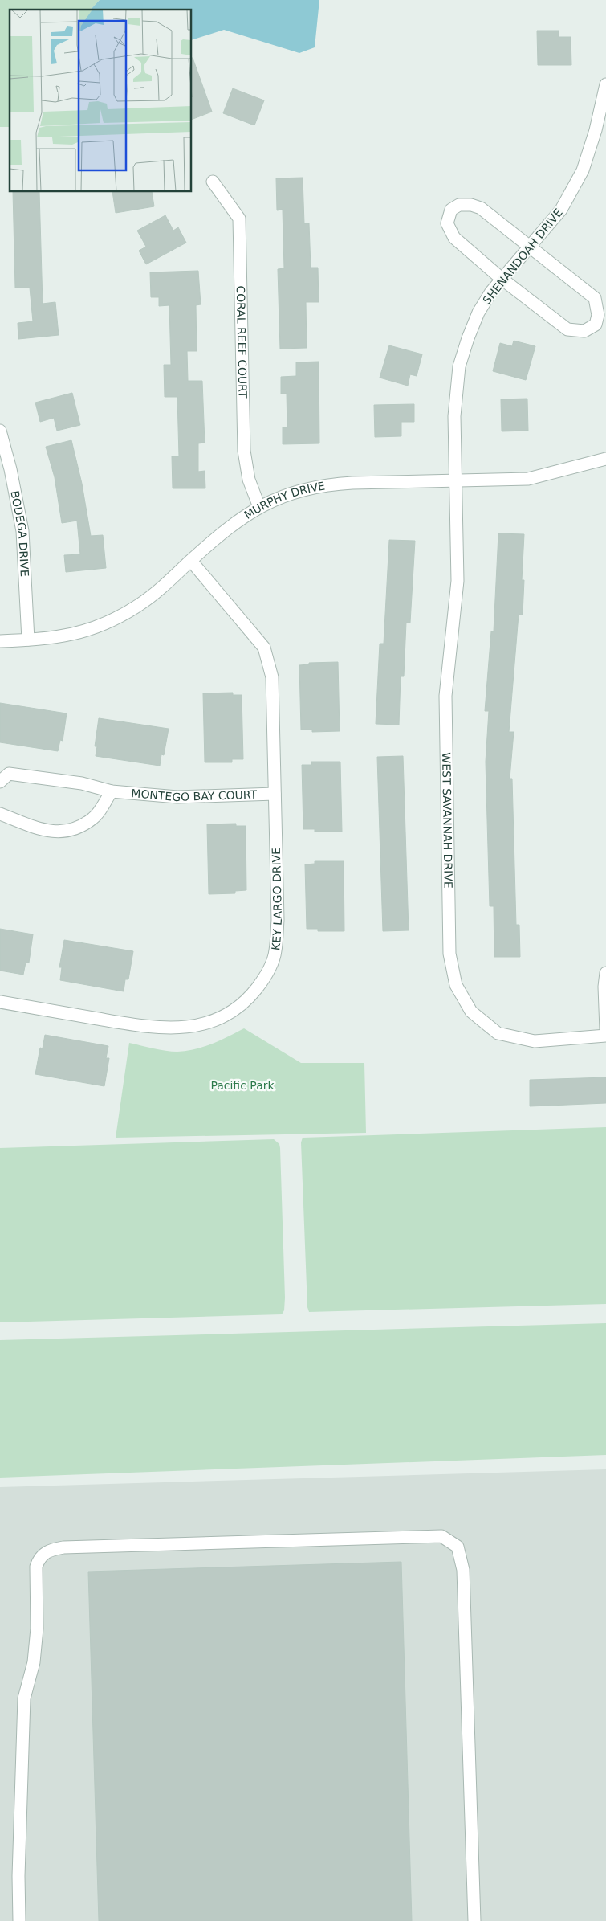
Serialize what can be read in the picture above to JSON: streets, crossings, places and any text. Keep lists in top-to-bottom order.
{
  "streets": {
    "street": [
      "SHENANDOAH DRIVE",
      "CORAL REEF COURT",
      "MURPHY DRIVE",
      "BODEGA DRIVE",
      "MONTEGO BAY COURT",
      "WEST SAVANNAH DRIVE",
      "KEY LARGO DRIVE"
    ]
  },
  "crossings": [
    ["SHENANDOAH DRIVE", "MURPHY DRIVE"],
    ["SHENANDOAH DRIVE", "WEST SAVANNAH DRIVE"],
    ["CORAL REEF COURT", "MURPHY DRIVE"],
    ["MURPHY DRIVE", "BODEGA DRIVE"],
    ["MURPHY DRIVE", "WEST SAVANNAH DRIVE"],
    ["MURPHY DRIVE", "KEY LARGO DRIVE"],
    ["MONTEGO BAY COURT", "KEY LARGO DRIVE"]
  ],
  "parks": ["Pacific Park"]
}
